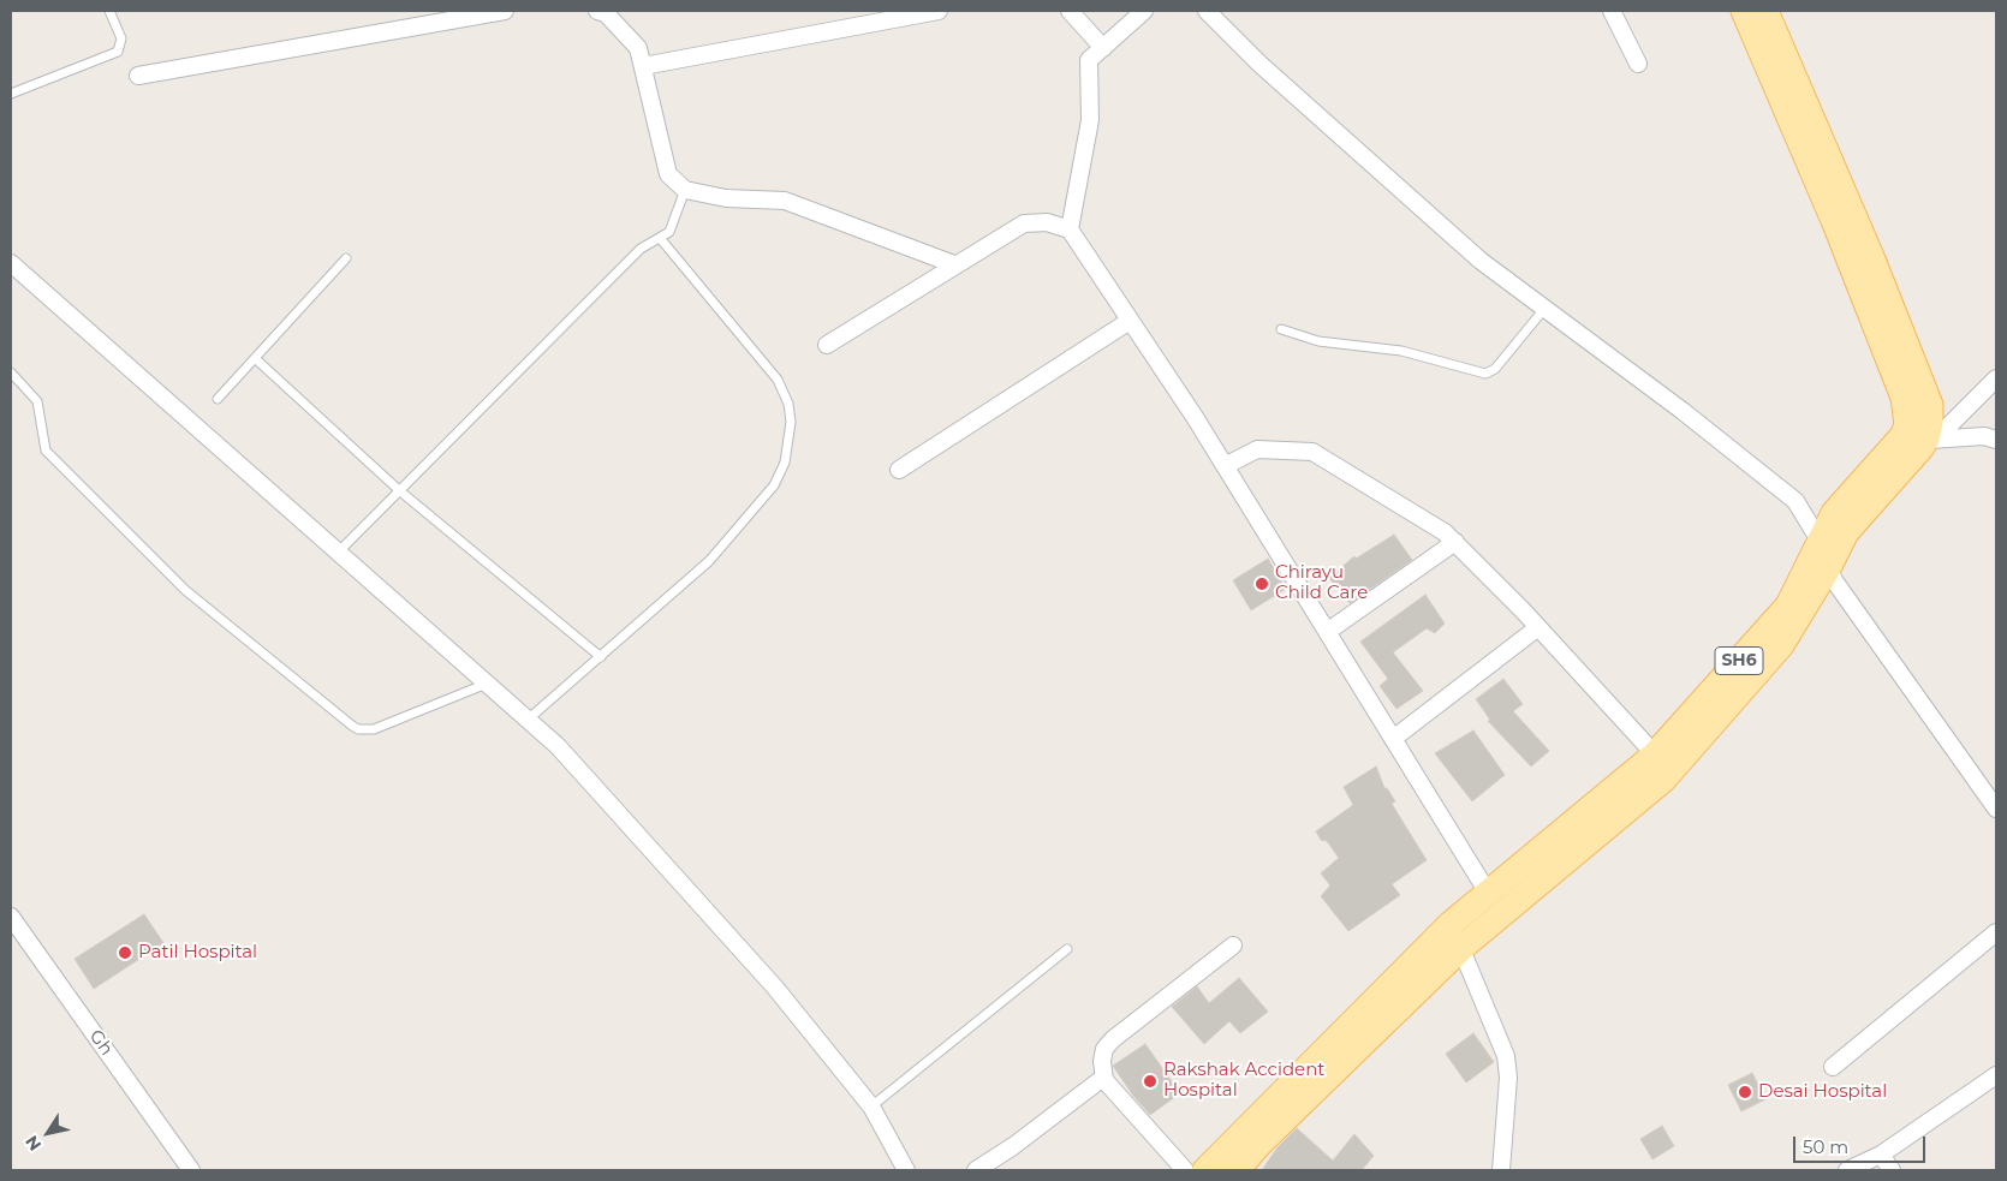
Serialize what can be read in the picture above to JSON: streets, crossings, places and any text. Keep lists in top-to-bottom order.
{
  "streets": {
    "main road": ["SH6"],
    "street": ["Gh"]
  },
  "places": [
    "Chirayu Child Care",
    "Patil Hospital",
    "Rakshak Accident Hospital",
    "Desai Hospital"
  ],
  "scale_bar": "50 m",
  "north": "bottom left"
}
